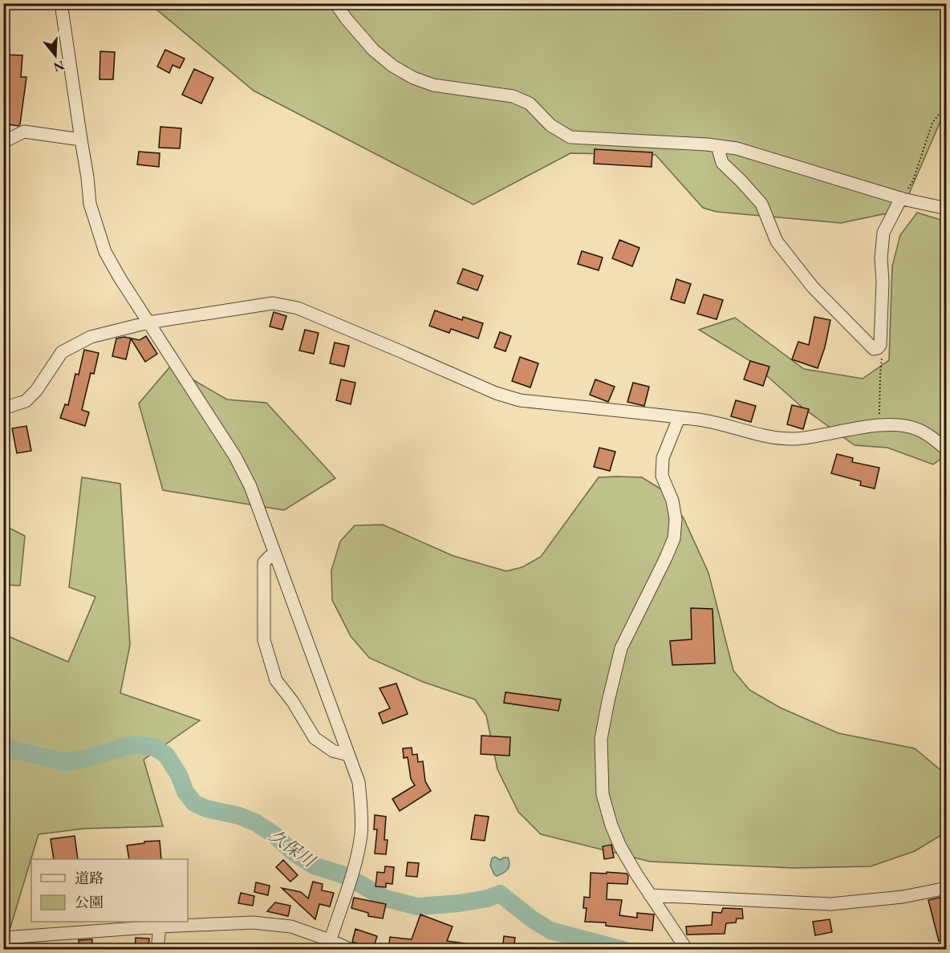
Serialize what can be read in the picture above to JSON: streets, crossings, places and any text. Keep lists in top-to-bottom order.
{
  "water": ["久保川"],
  "legend": ["道路", "公園"],
  "north": "bottom"
}
